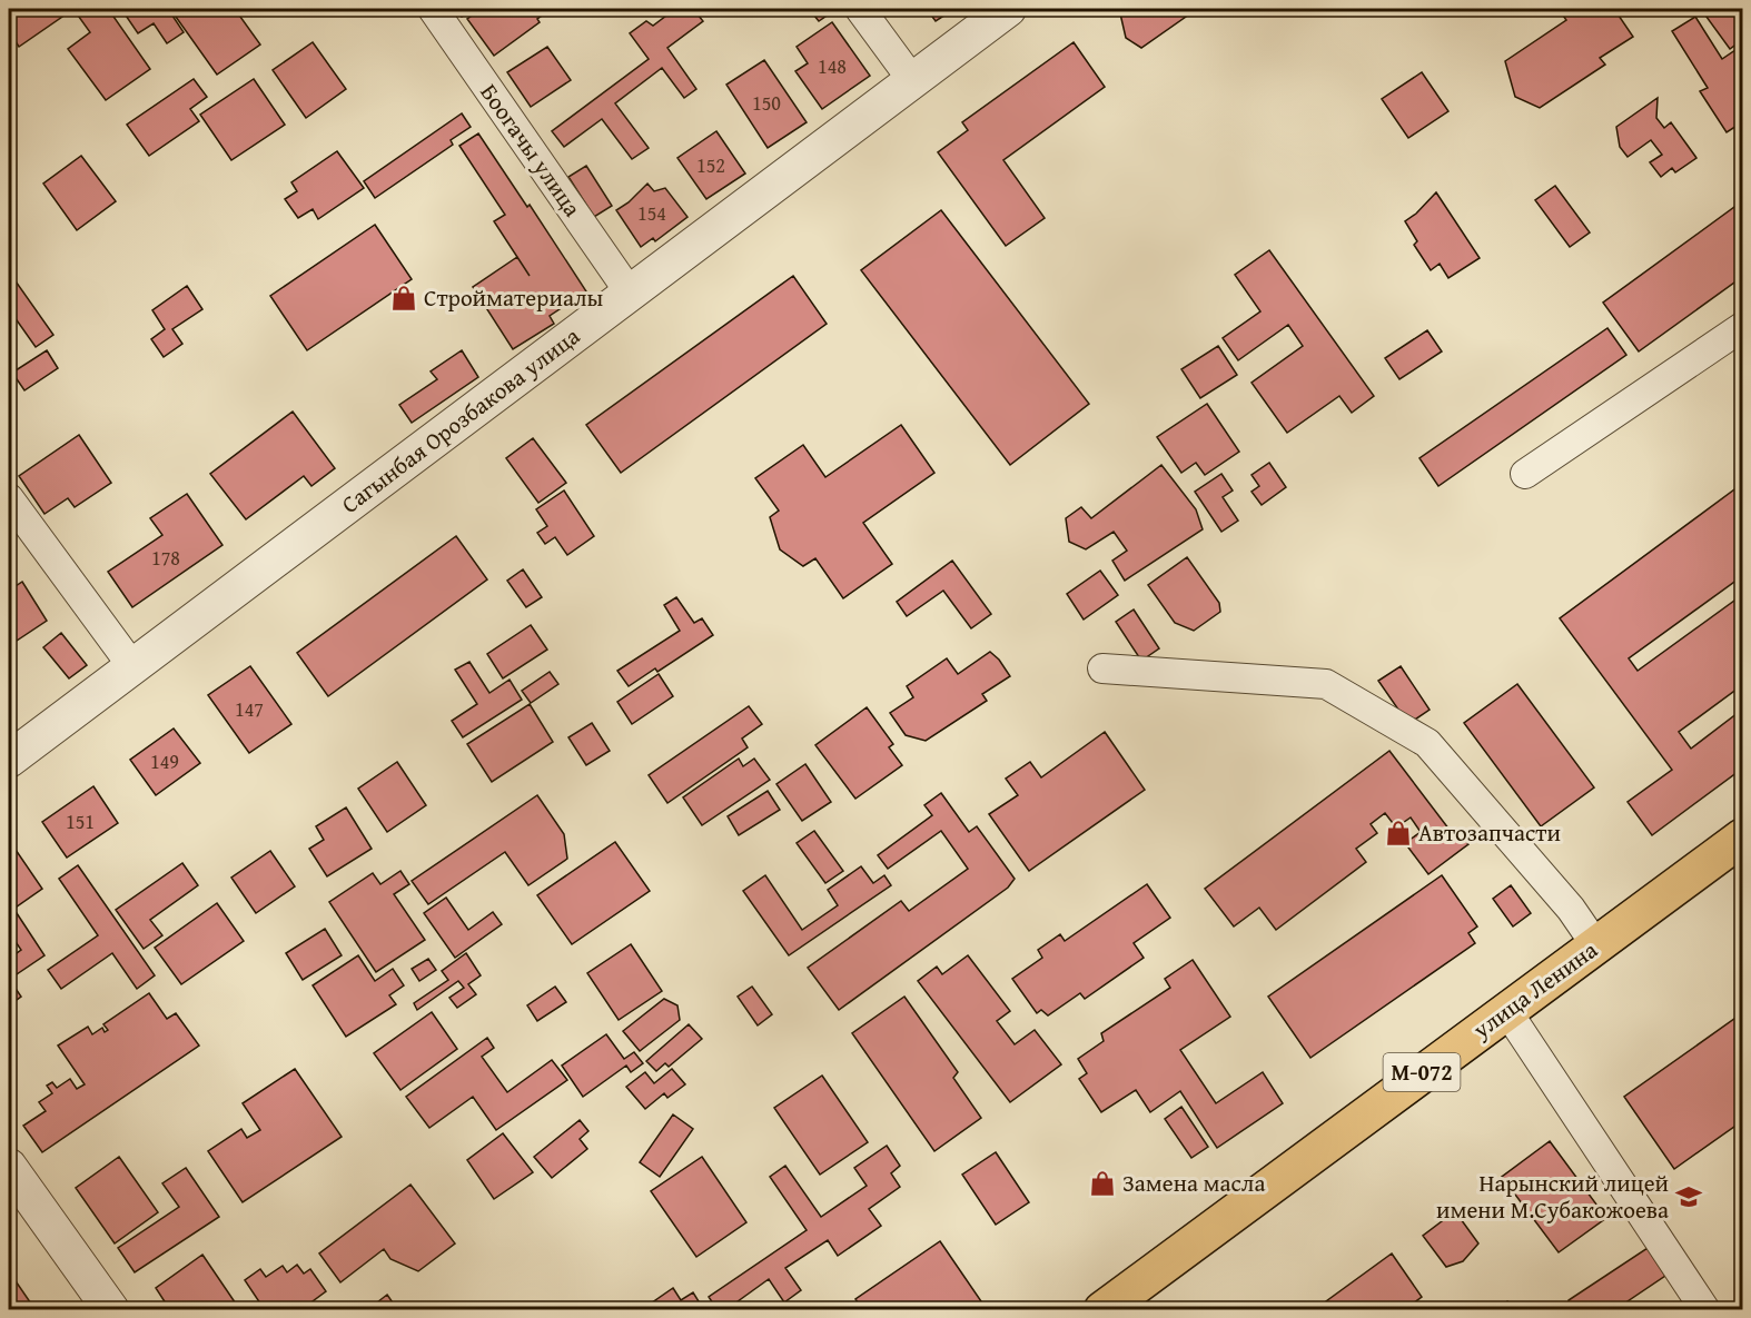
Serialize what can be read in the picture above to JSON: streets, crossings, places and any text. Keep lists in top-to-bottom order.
{
  "streets": {
    "main road": ["улица Ленина", "М-072"],
    "street": ["Боогачы улица", "Сагынбая Орозбакова улица"]
  },
  "crossings": [
    ["Боогачы улица", "Сагынбая Орозбакова улица"]
  ],
  "places": {
    "shop": ["Стройматериалы", "Автозапчасти", "Замена масла"],
    "school or university": ["Нарынский лицей имени М.Субакожоева"]
  },
  "house_numbers": [
    "148",
    "150",
    "152",
    "154",
    "178",
    "147",
    "149",
    "151"
  ]
}
